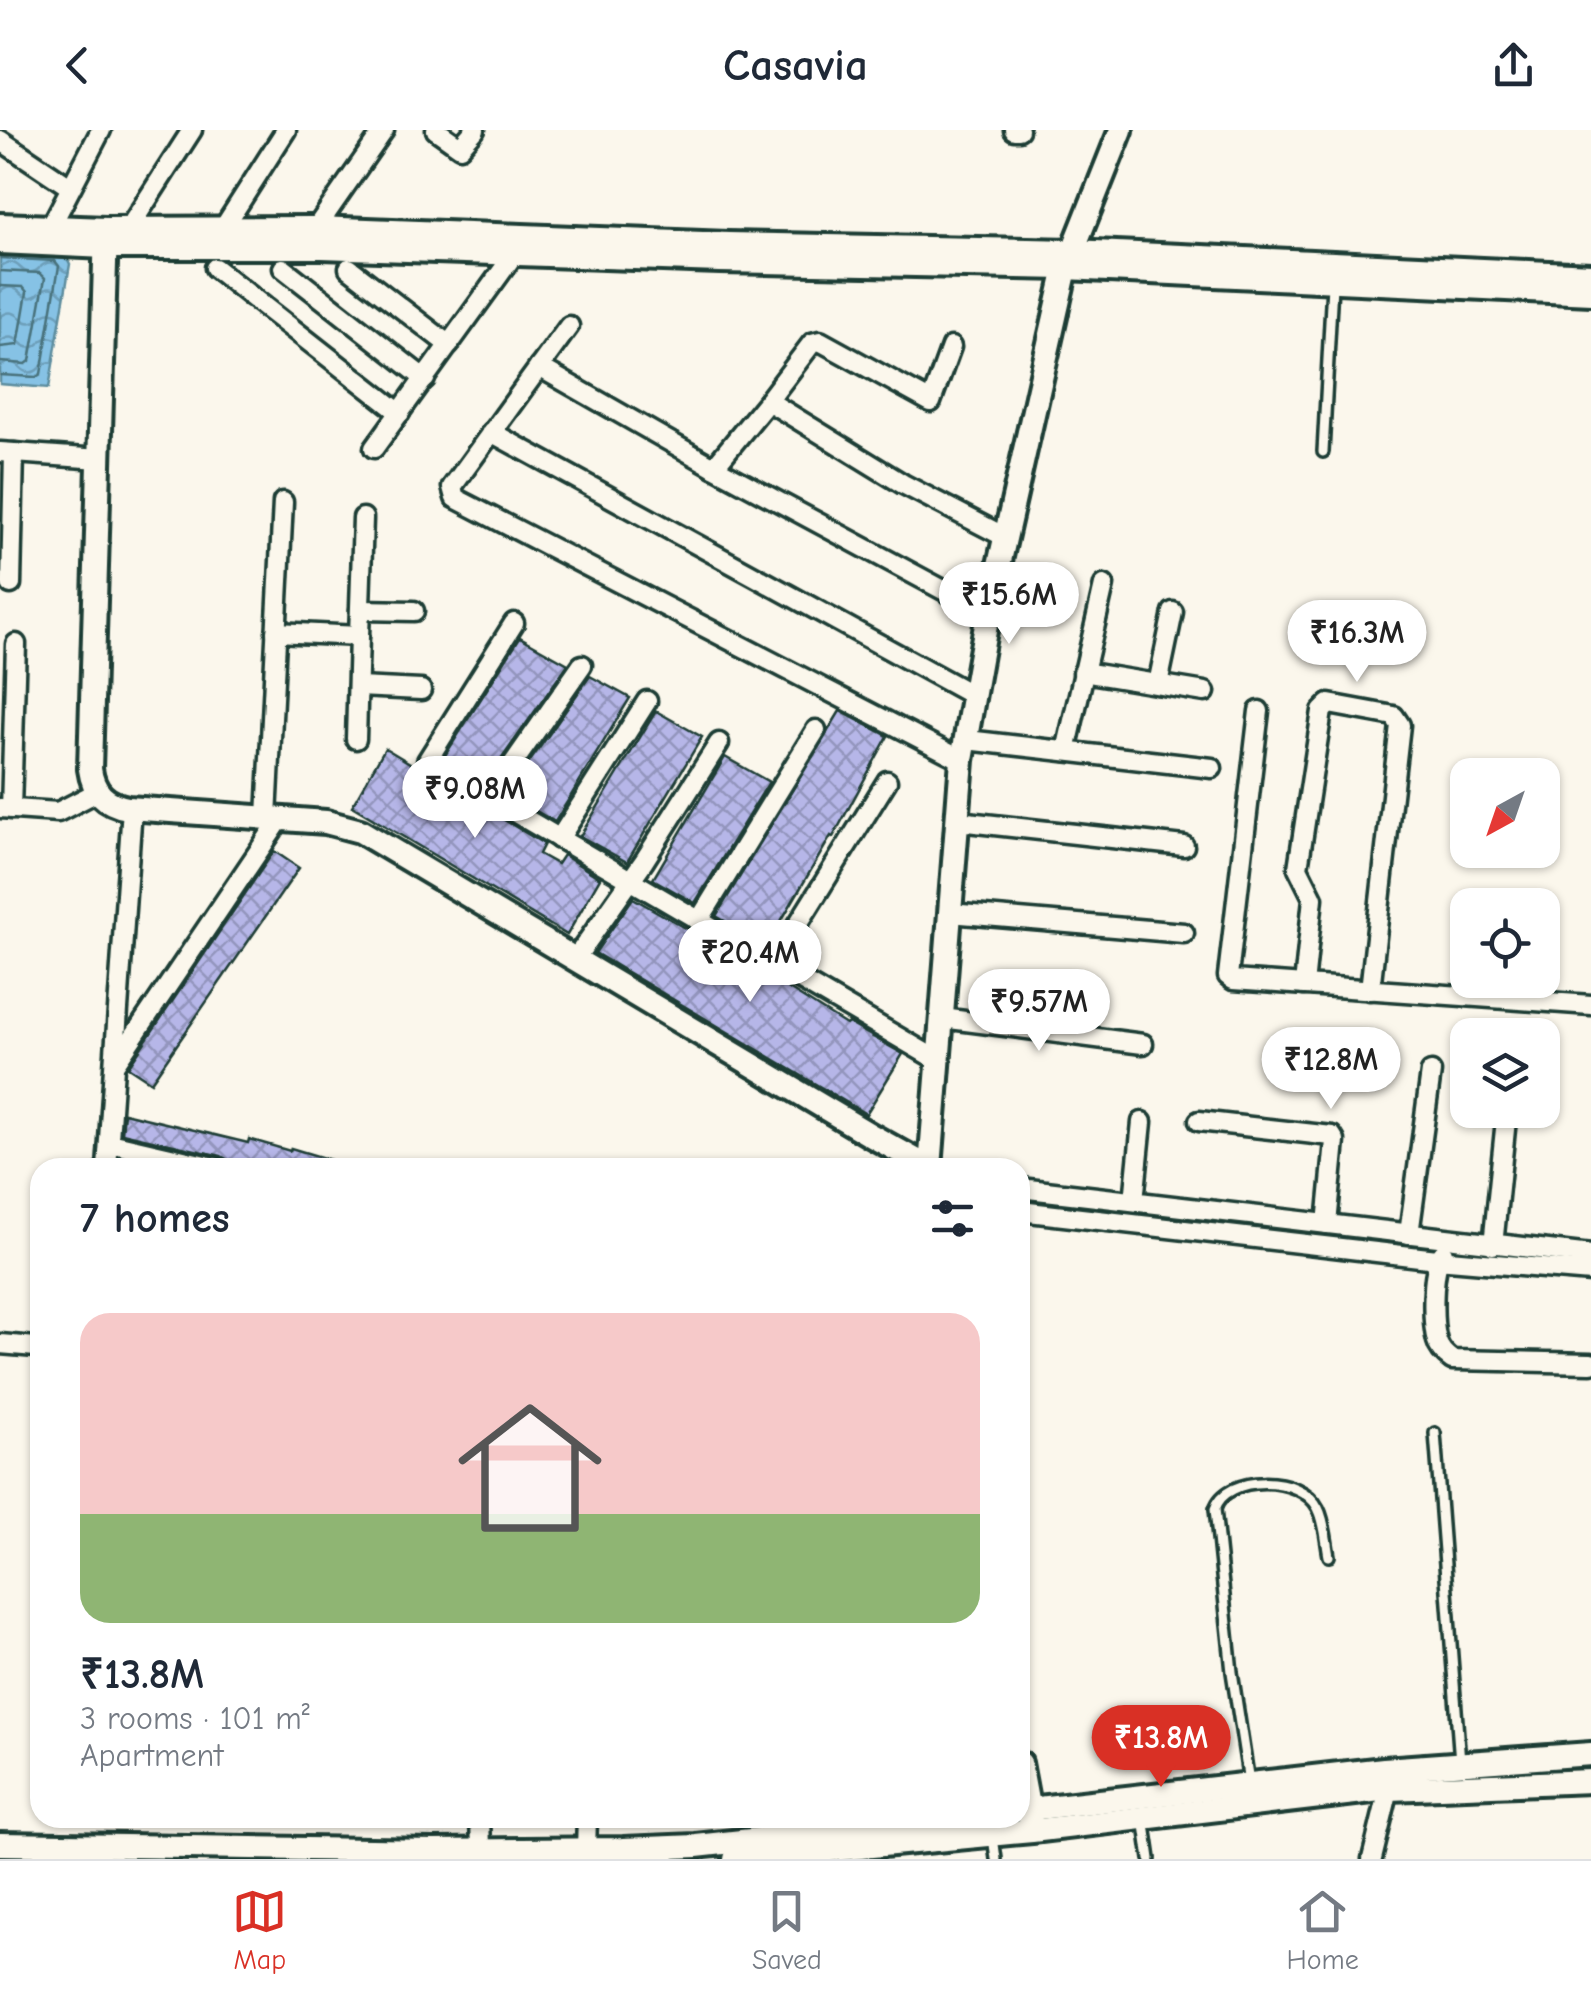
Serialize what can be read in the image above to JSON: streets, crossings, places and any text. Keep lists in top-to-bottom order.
{
  "north": "bottom left",
  "page": {
    "header": "Casavia",
    "price": [
      "₹15.6M",
      "₹16.3M",
      "₹9.08M",
      "₹20.4M",
      "₹9.57M",
      "₹12.8M",
      "₹13.8M"
    ],
    "heading": "7 homes",
    "list": [
      {
        "name": "₹13.8M",
        "note": "3 rooms · 101 m² · Apartment"
      }
    ],
    "tabs": ["Map", "Saved", "Home"]
  }
}
